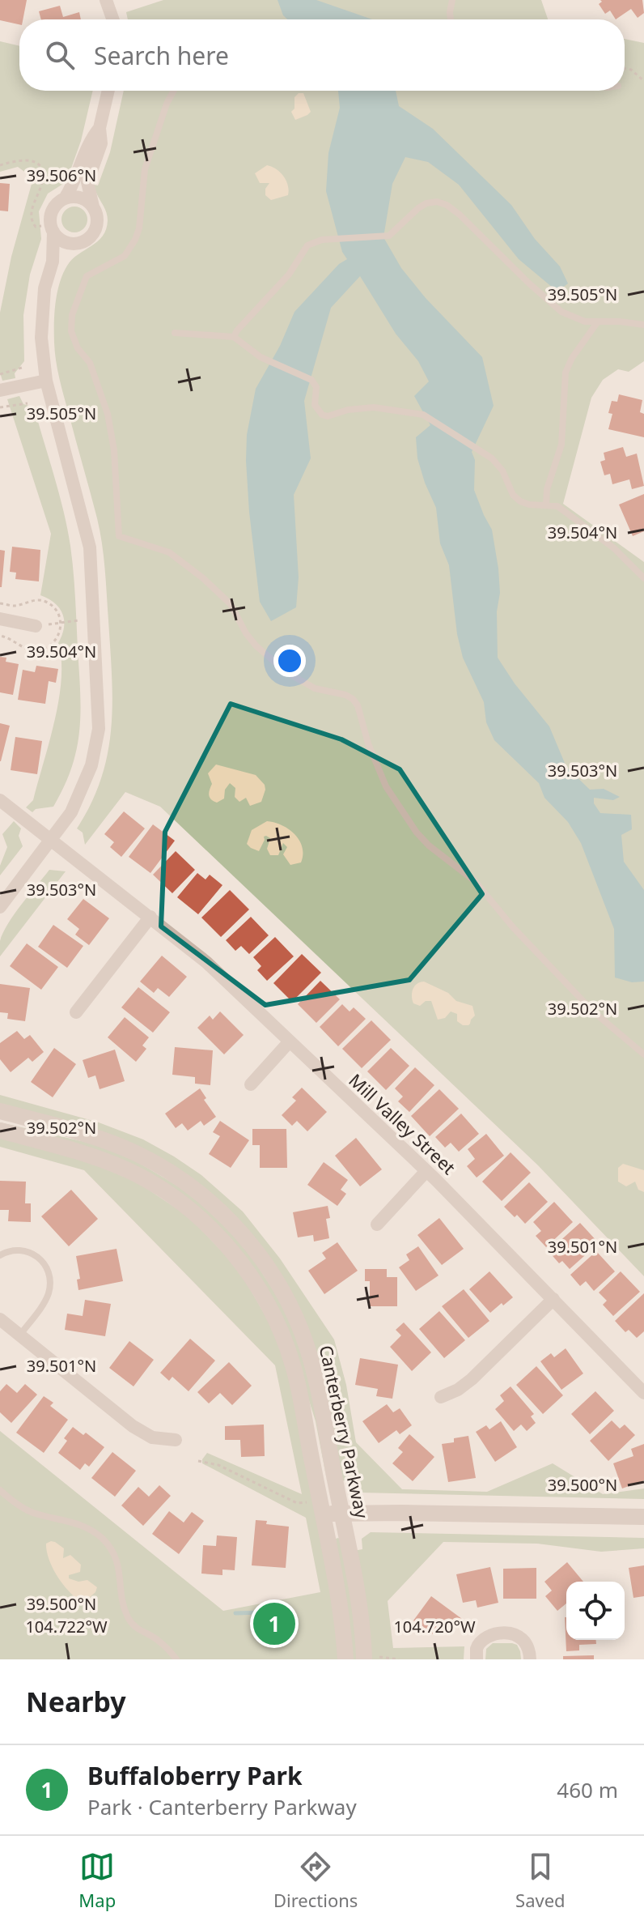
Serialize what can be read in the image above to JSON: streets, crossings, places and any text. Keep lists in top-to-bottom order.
{
  "streets": {
    "street": ["Mill Valley Street", "Canterberry Parkway"]
  },
  "page": {
    "search": "Search here",
    "pins": "1",
    "heading": "Nearby",
    "list": [
      {
        "mark": "1",
        "name": "Buffaloberry Park",
        "note": "Park · Canterberry Parkway",
        "value": "460 m"
      }
    ],
    "nav": ["Map", "Directions", "Saved"]
  },
  "coordinates": [
    "39.506°N",
    "39.505°N",
    "39.504°N",
    "39.503°N",
    "39.502°N",
    "39.501°N",
    "39.500°N",
    "104.722°W",
    "104.720°W"
  ]
}
